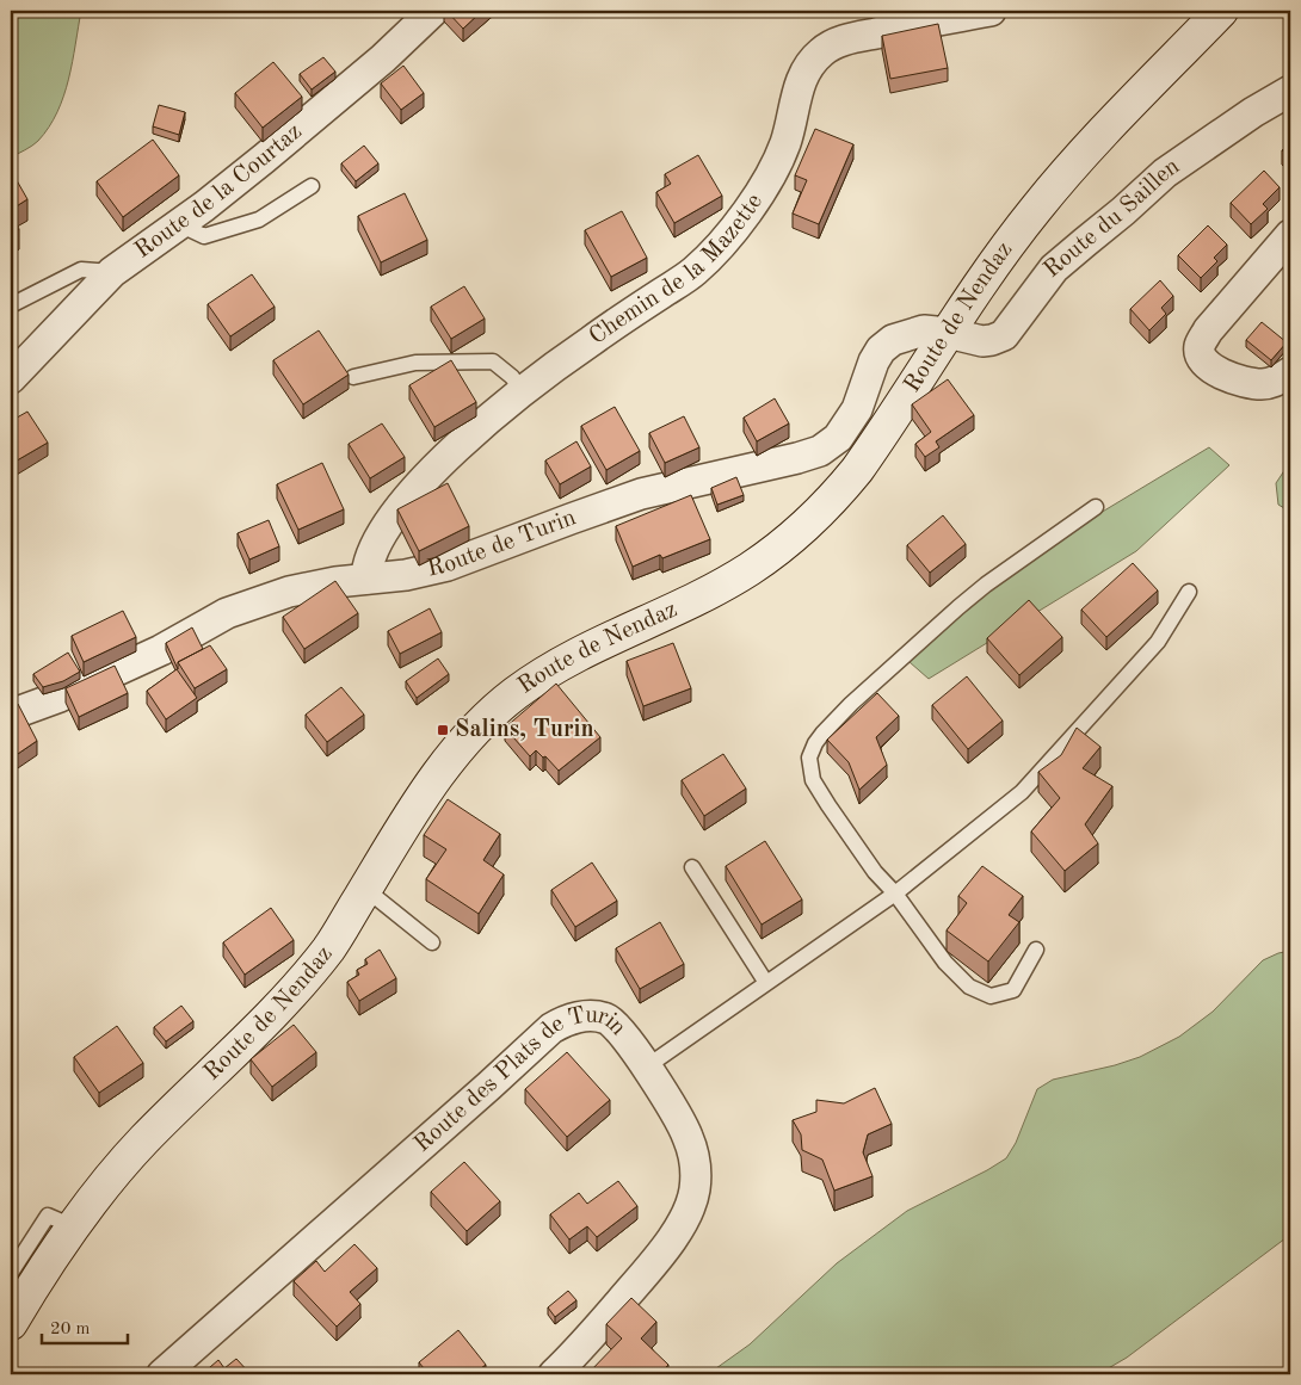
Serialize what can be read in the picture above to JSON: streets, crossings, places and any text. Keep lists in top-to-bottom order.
{
  "streets": {
    "main road": ["Route de Nendaz"],
    "street": [
      "Route de la Courtaz",
      "Route du Saillen",
      "Chemin de la Mazette",
      "Route de Turin",
      "Route des Plats de Turin"
    ]
  },
  "crossings": [
    ["Route du Saillen", "Route de Nendaz"],
    ["Route du Saillen", "Route de Turin"],
    ["Chemin de la Mazette", "Route de Turin"],
    ["Route de Nendaz", "Route de Turin"]
  ],
  "places": {
    "transit": ["Salins, Turin"]
  },
  "scale_bar": "20 m"
}
